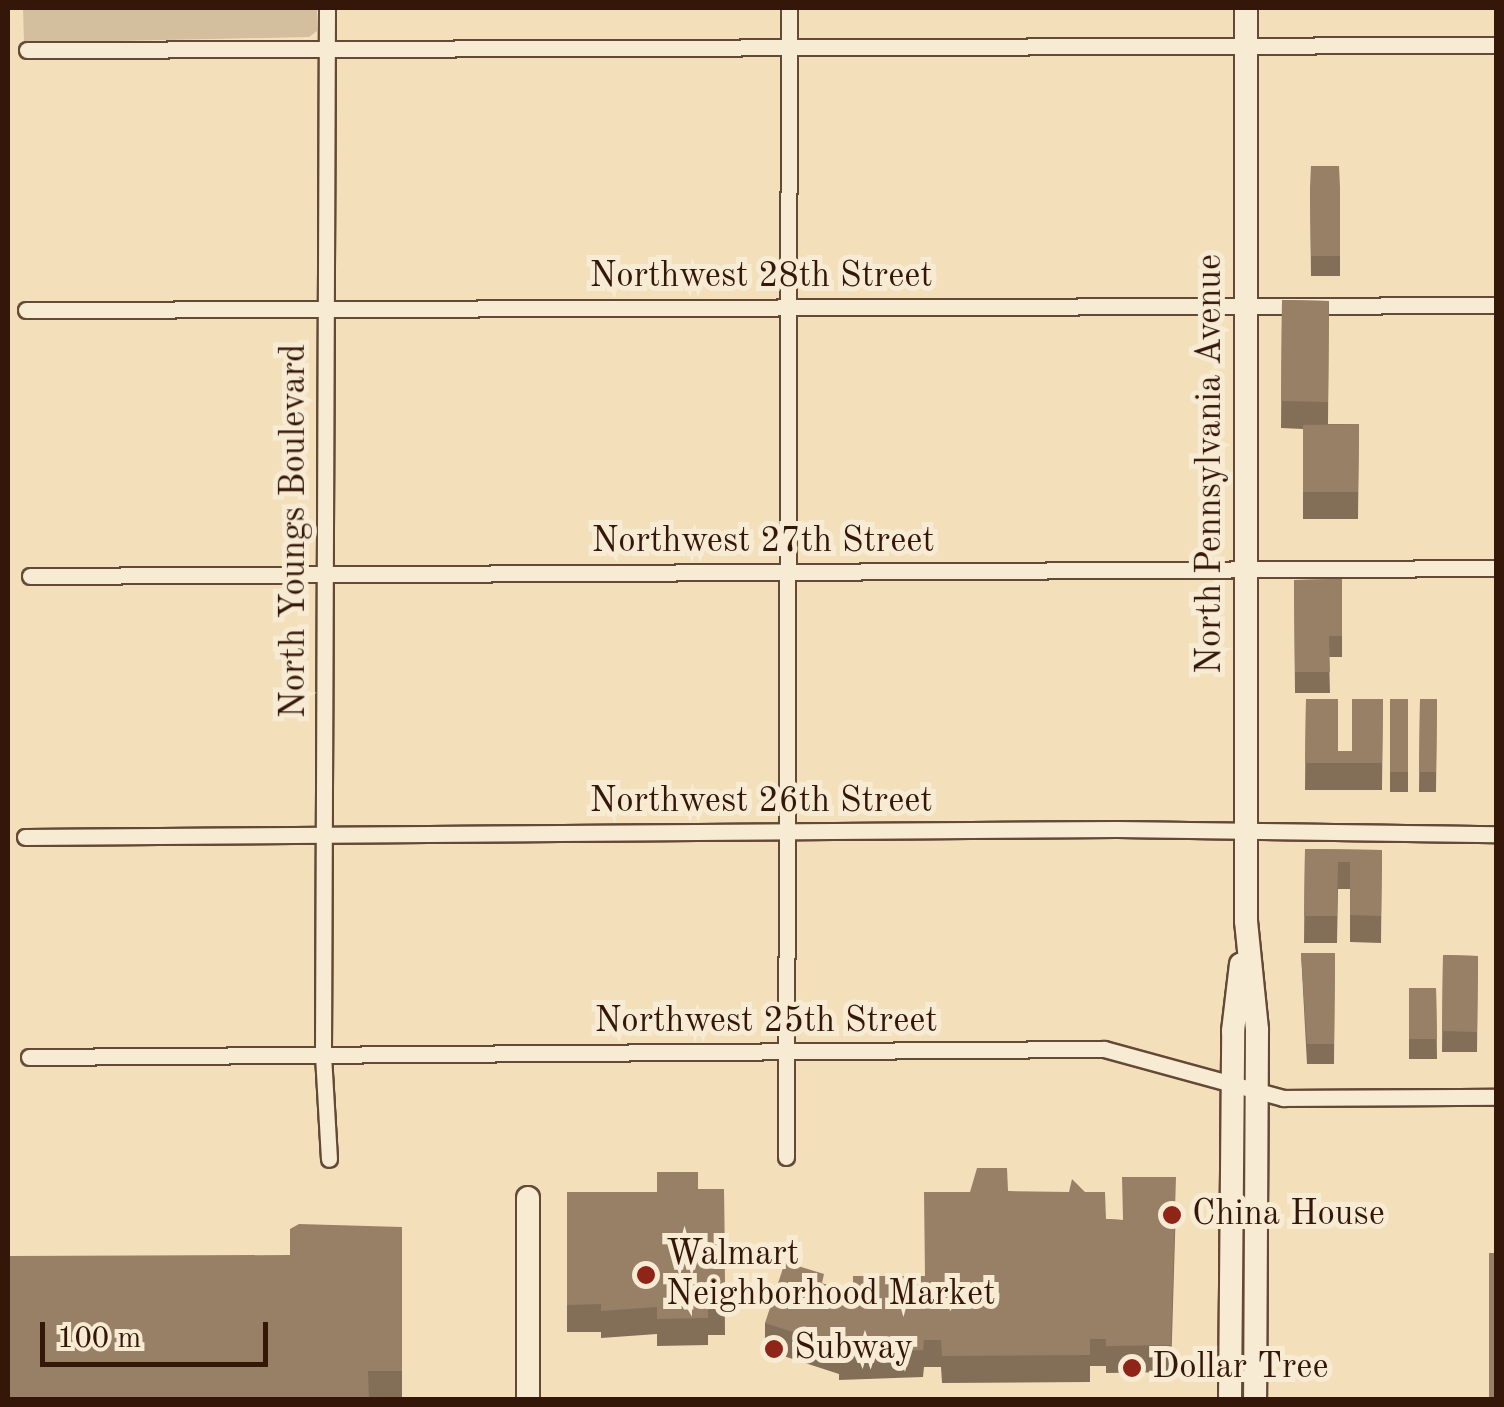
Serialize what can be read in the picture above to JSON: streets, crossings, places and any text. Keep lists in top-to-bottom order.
{
  "streets": {
    "main road": ["North Pennsylvania Avenue"],
    "street": [
      "Northwest 28th Street",
      "North Youngs Boulevard",
      "Northwest 27th Street",
      "Northwest 26th Street",
      "Northwest 25th Street"
    ]
  },
  "crossings": [
    ["Northwest 28th Street", "North Pennsylvania Avenue"],
    ["Northwest 28th Street", "North Youngs Boulevard"],
    ["North Pennsylvania Avenue", "Northwest 27th Street"],
    ["North Pennsylvania Avenue", "Northwest 26th Street"],
    ["North Pennsylvania Avenue", "Northwest 25th Street"],
    ["North Youngs Boulevard", "Northwest 27th Street"],
    ["North Youngs Boulevard", "Northwest 26th Street"],
    ["North Youngs Boulevard", "Northwest 25th Street"]
  ],
  "places": [
    "China House",
    "Walmart Neighborhood Market",
    "Subway",
    "Dollar Tree"
  ],
  "scale_bar": "100 m"
}
